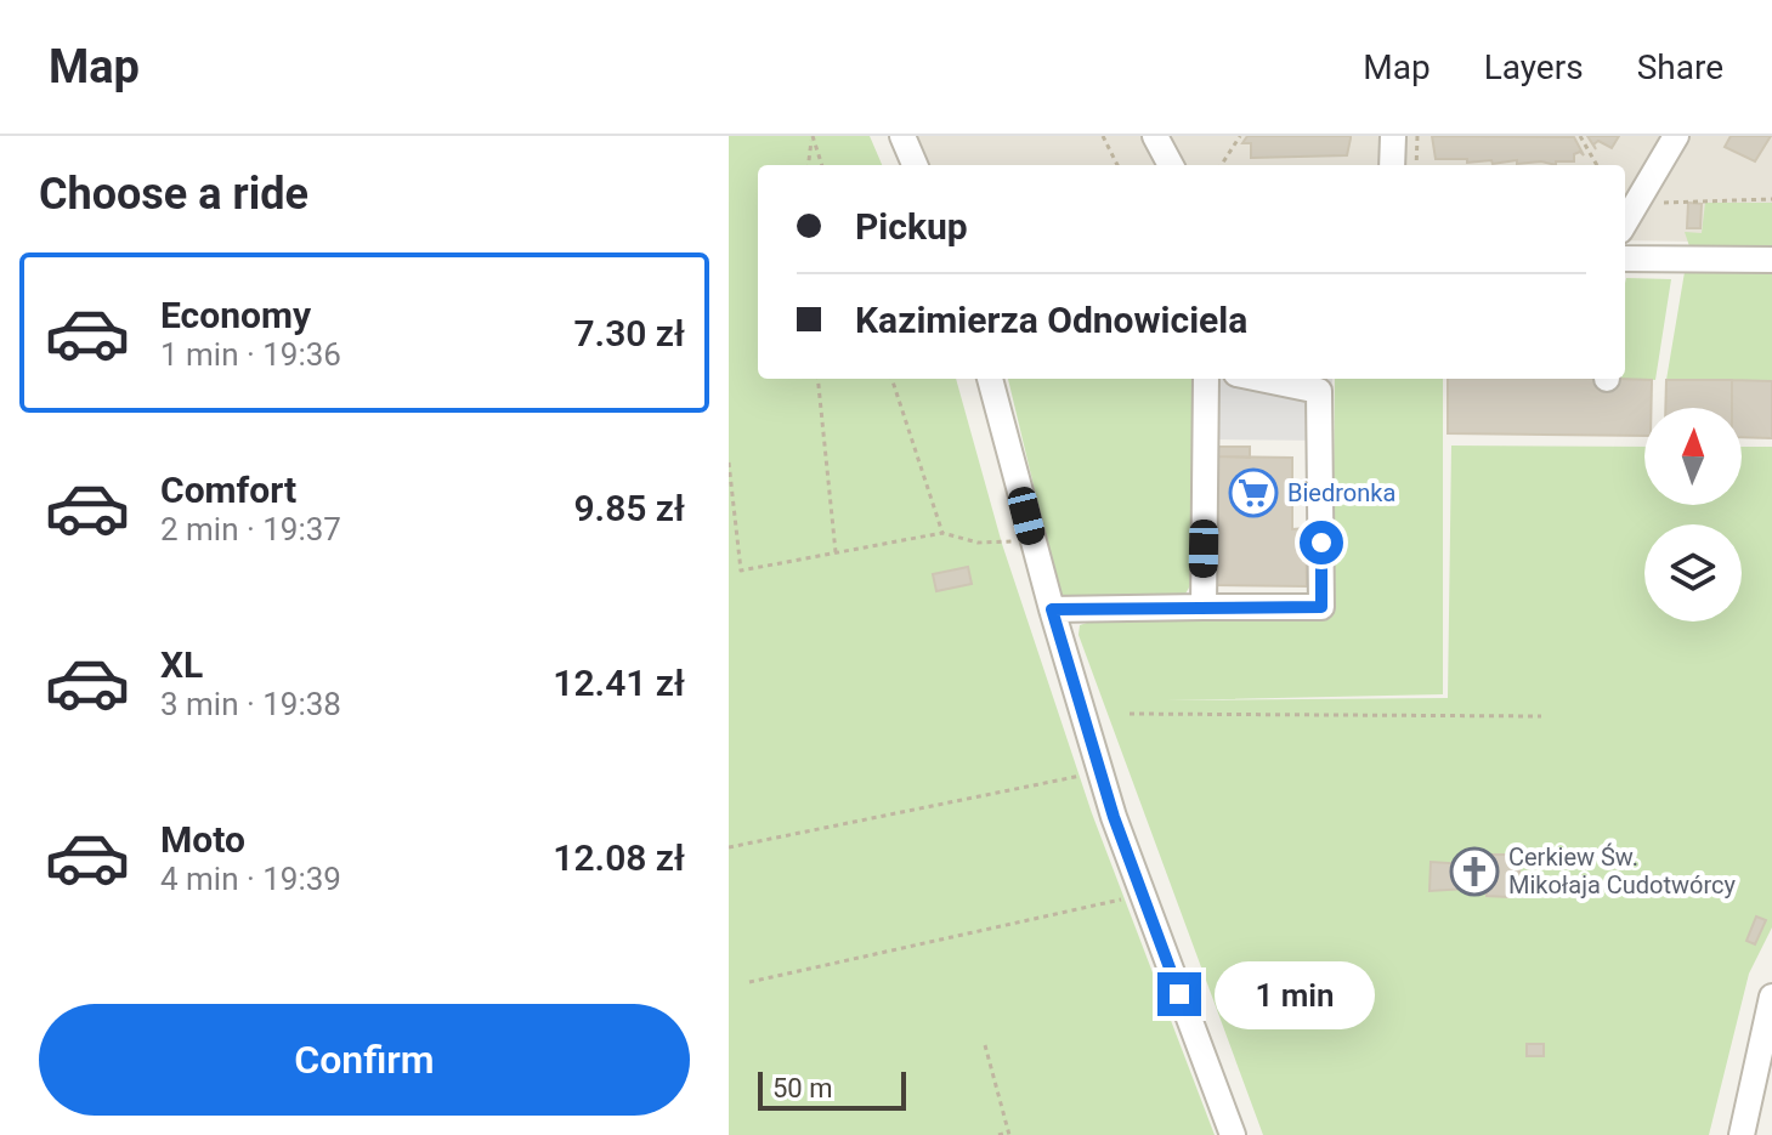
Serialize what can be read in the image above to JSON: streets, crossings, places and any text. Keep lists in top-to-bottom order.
{
  "places": {
    "supermarket": ["Biedronka"],
    "church": ["Cerkiew Św. Mikołaja Cudotwórcy"]
  },
  "scale_bar": "50 m",
  "north": "top",
  "page": {
    "header": "Map",
    "nav": ["Map", "Layers", "Share"],
    "heading": "Choose a ride",
    "banner": ["Pickup", "Kazimierza Odnowiciela"],
    "list": [
      {
        "name": "Economy",
        "note": "1 min · 19:36",
        "value": "7.30 zł"
      },
      {
        "name": "Comfort",
        "note": "2 min · 19:37",
        "value": "9.85 zł"
      },
      {
        "name": "XL",
        "note": "3 min · 19:38",
        "value": "12.41 zł"
      },
      {
        "name": "Moto",
        "note": "4 min · 19:39",
        "value": "12.08 zł"
      }
    ],
    "bubble": "1 min",
    "buttons": "Confirm",
    "scale": "50 m"
  }
}
